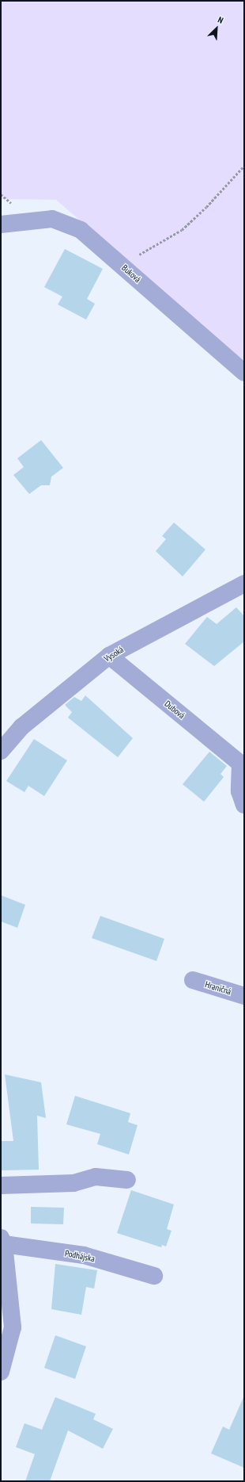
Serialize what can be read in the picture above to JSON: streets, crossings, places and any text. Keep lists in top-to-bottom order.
{
  "streets": {
    "street": [
      "Buková",
      "Vysoká",
      "Dubová",
      "Hraničná",
      "Podhájska"
    ]
  },
  "crossings": [
    ["Vysoká", "Dubová"]
  ],
  "north": "top right"
}
